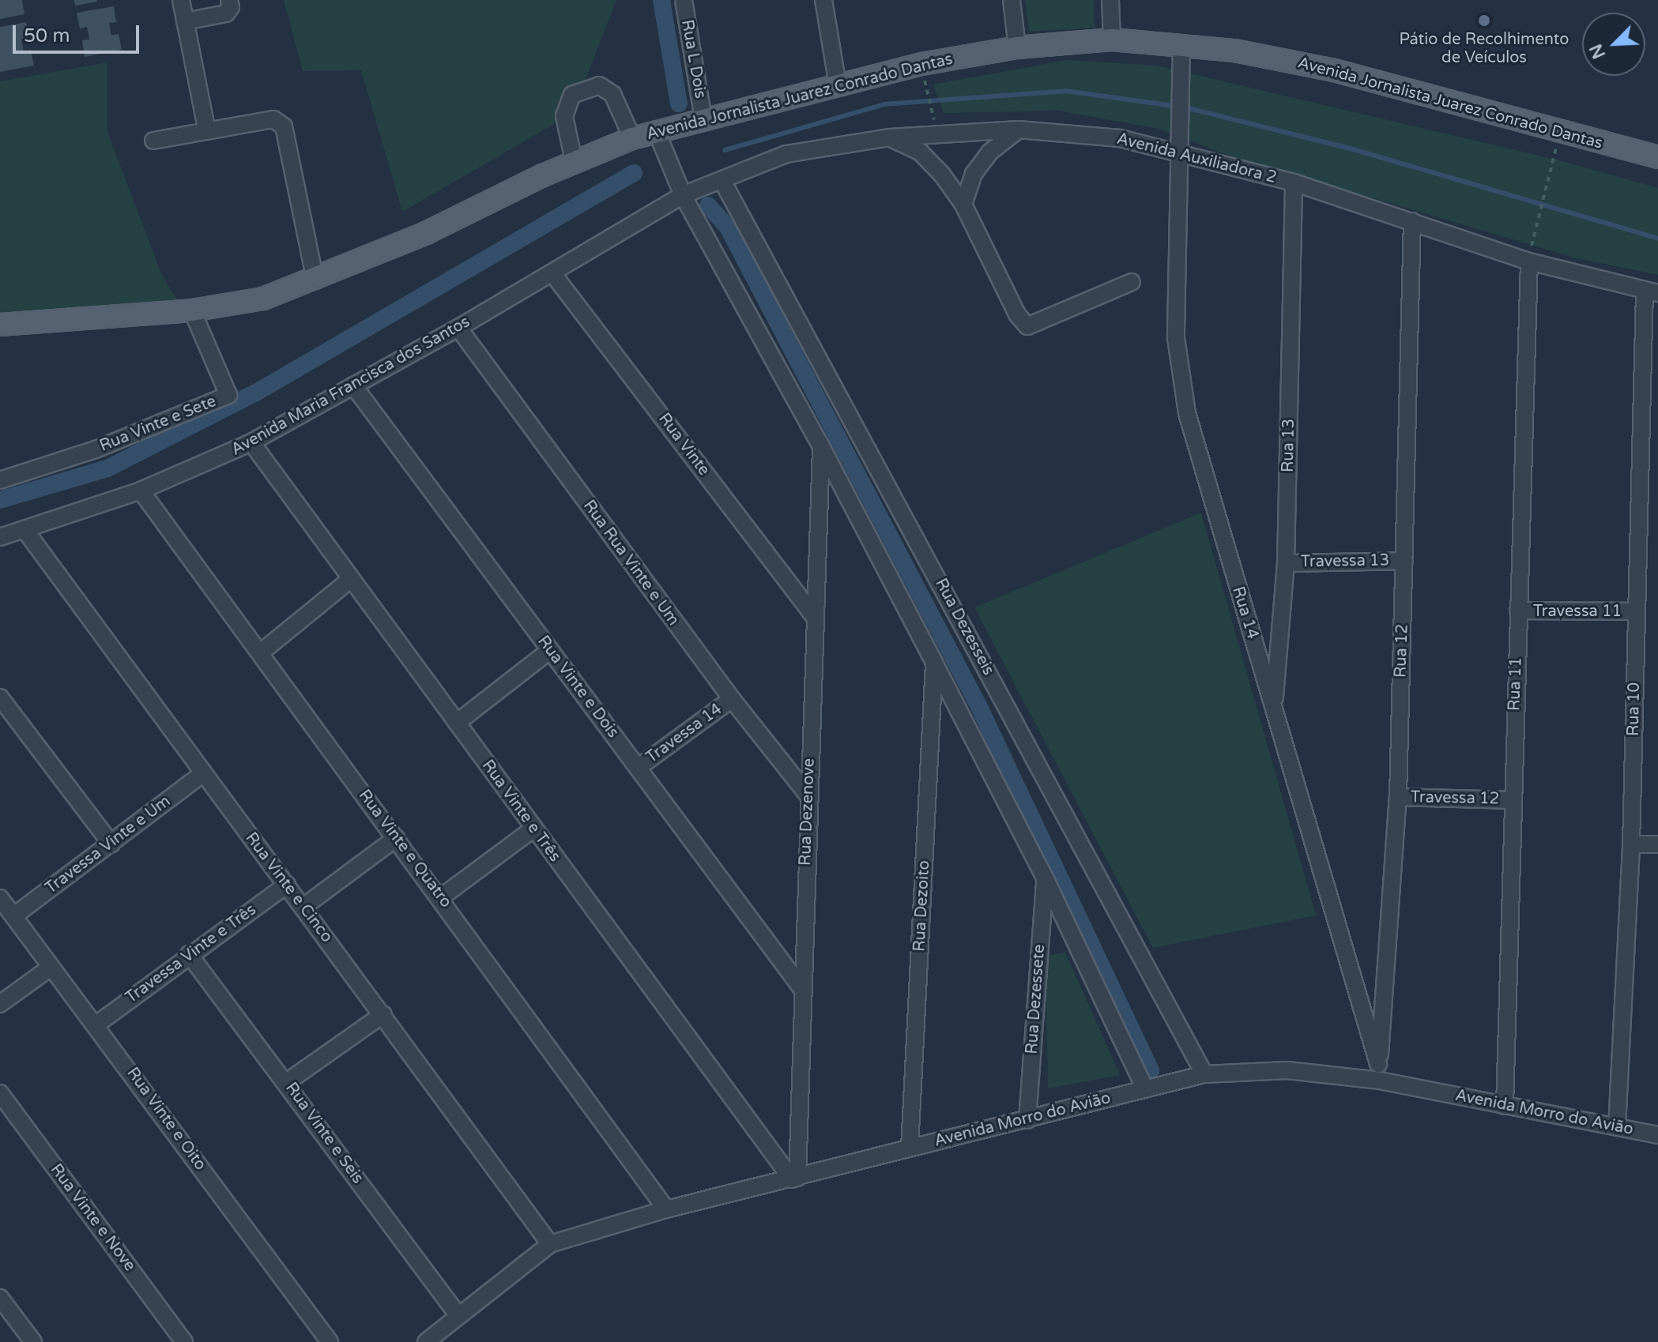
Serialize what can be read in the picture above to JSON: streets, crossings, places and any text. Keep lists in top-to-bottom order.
{
  "streets": {
    "main road": ["Avenida Jornalista Juarez Conrado Dantas"],
    "street": [
      "Rua L Dois",
      "Avenida Auxiliadora 2",
      "Avenida Maria Francisca dos Santos",
      "Rua Vinte e Sete",
      "Rua Vinte",
      "Rua 13",
      "Travessa 13",
      "Rua Rua Vinte e Um",
      "Travessa 11",
      "Rua 14",
      "Rua Dezesseis",
      "Rua 12",
      "Rua 11",
      "Rua Vinte e Dois",
      "Rua 10",
      "Travessa 14",
      "Travessa 12",
      "Rua Vinte e Três",
      "Rua Dezenove",
      "Travessa Vinte e Um",
      "Rua Vinte e Quatro",
      "Rua Vinte e Cinco",
      "Rua Dezoito",
      "Travessa Vinte e Três",
      "Rua Dezessete",
      "Avenida Morro do Avião",
      "Rua Vinte e Oito",
      "Rua Vinte e Seis",
      "Rua Vinte e Nove"
    ]
  },
  "crossings": [
    ["Rua L Dois", "Avenida Jornalista Juarez Conrado Dantas"],
    ["Avenida Jornalista Juarez Conrado Dantas", "Rua Vinte e Sete"],
    ["Avenida Jornalista Juarez Conrado Dantas", "Rua 14"],
    ["Avenida Auxiliadora 2", "Avenida Maria Francisca dos Santos"],
    ["Avenida Auxiliadora 2", "Rua 13"],
    ["Avenida Auxiliadora 2", "Rua 14"],
    ["Avenida Auxiliadora 2", "Rua Dezesseis"],
    ["Avenida Auxiliadora 2", "Rua 12"],
    ["Avenida Auxiliadora 2", "Rua 11"],
    ["Avenida Auxiliadora 2", "Rua 10"],
    ["Avenida Maria Francisca dos Santos", "Rua Vinte"],
    ["Avenida Maria Francisca dos Santos", "Rua Rua Vinte e Um"],
    ["Avenida Maria Francisca dos Santos", "Rua Vinte e Dois"],
    ["Avenida Maria Francisca dos Santos", "Rua Vinte e Três"],
    ["Avenida Maria Francisca dos Santos", "Rua Vinte e Quatro"],
    ["Avenida Maria Francisca dos Santos", "Rua Vinte e Cinco"],
    ["Rua Vinte", "Rua Dezenove"],
    ["Rua 13", "Travessa 13"],
    ["Rua 13", "Rua 14"],
    ["Travessa 13", "Rua 12"],
    ["Rua Rua Vinte e Um", "Travessa 14"],
    ["Rua Rua Vinte e Um", "Rua Dezenove"],
    ["Travessa 11", "Rua 11"],
    ["Travessa 11", "Rua 10"],
    ["Rua 14", "Rua 12"],
    ["Rua Dezesseis", "Avenida Morro do Avião"],
    ["Rua 12", "Travessa 12"],
    ["Rua 12", "Avenida Morro do Avião"],
    ["Rua 11", "Travessa 12"],
    ["Rua 11", "Avenida Morro do Avião"],
    ["Rua Vinte e Dois", "Travessa 14"],
    ["Rua Vinte e Dois", "Rua Dezenove"],
    ["Rua 10", "Avenida Morro do Avião"],
    ["Rua Vinte e Três", "Rua Dezenove"],
    ["Rua Vinte e Três", "Avenida Morro do Avião"],
    ["Rua Dezenove", "Avenida Morro do Avião"],
    ["Travessa Vinte e Um", "Rua Vinte e Cinco"],
    ["Travessa Vinte e Um", "Rua Vinte e Oito"],
    ["Rua Vinte e Quatro", "Avenida Morro do Avião"],
    ["Rua Vinte e Cinco", "Travessa Vinte e Três"],
    ["Rua Vinte e Cinco", "Avenida Morro do Avião"],
    ["Rua Dezoito", "Avenida Morro do Avião"],
    ["Travessa Vinte e Três", "Rua Vinte e Oito"],
    ["Travessa Vinte e Três", "Rua Vinte e Seis"],
    ["Rua Dezessete", "Avenida Morro do Avião"],
    ["Avenida Morro do Avião", "Rua Vinte e Seis"]
  ],
  "places": ["Pátio de Recolhimento de Veículos"],
  "scale_bar": "50 m",
  "north": "bottom left"
}
